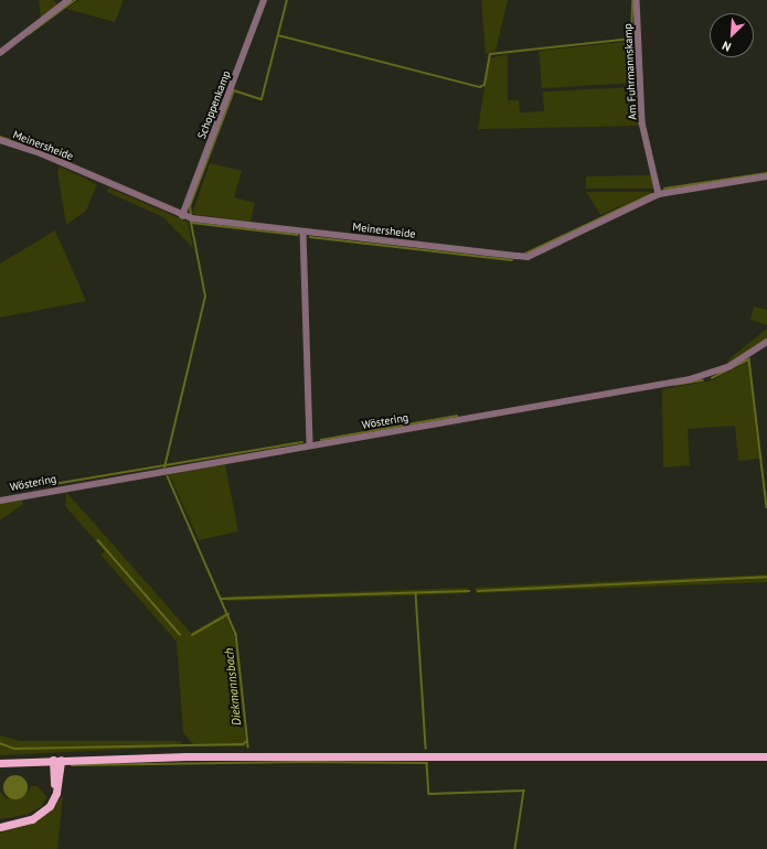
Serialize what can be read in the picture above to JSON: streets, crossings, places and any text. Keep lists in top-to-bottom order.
{
  "streets": {
    "street": [
      "Am Fuhrmannskamp",
      "Schoppenkamp",
      "Meinersheide",
      "Wöstering"
    ]
  },
  "crossings": [
    ["Am Fuhrmannskamp", "Meinersheide"],
    ["Schoppenkamp", "Meinersheide"]
  ],
  "water": ["Diekmannsbach"],
  "north": "bottom left"
}
